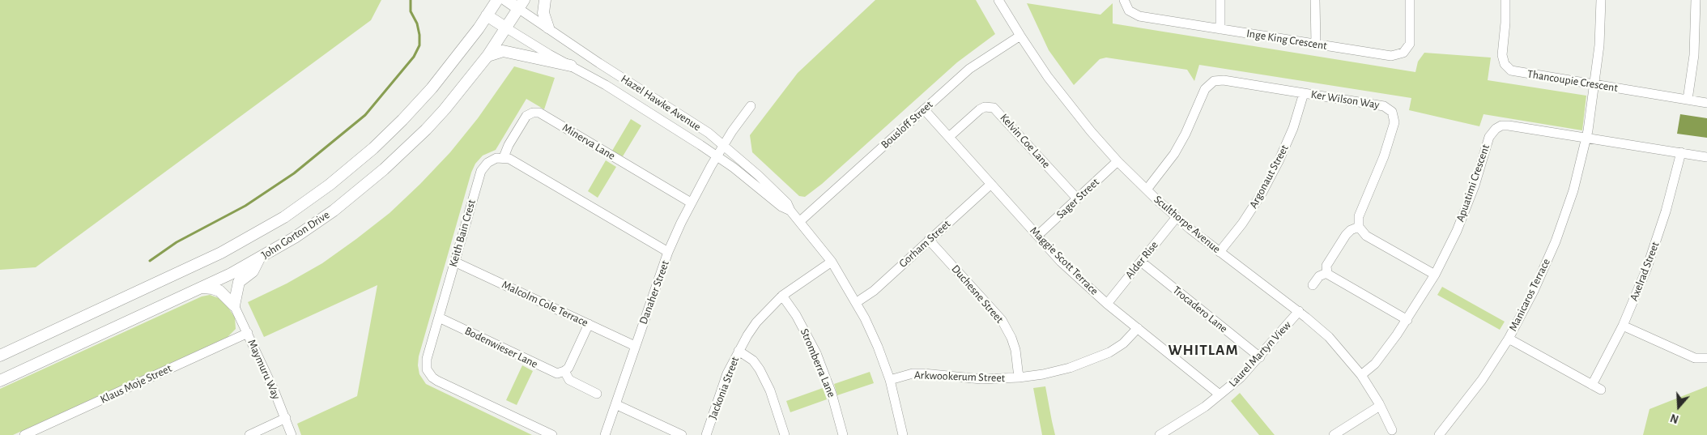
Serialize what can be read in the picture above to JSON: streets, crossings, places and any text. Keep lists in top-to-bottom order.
{
  "streets": {
    "main road": ["John Gorton Drive"],
    "street": [
      "Inge King Crescent",
      "Thancoupie Crescent",
      "Ker Wilson Way",
      "Hazel Hawke Avenue",
      "Bousloff Street",
      "Kelvin Coe Lane",
      "Minerva Lane",
      "Argonaut Street",
      "Apuatimi Crescent",
      "Sager Street",
      "Sculthorpe Avenue",
      "Keith Bain Crest",
      "Gorham Street",
      "Alder Rise",
      "Maggie Scott Terrace",
      "Axelrad Street",
      "Danaher Street",
      "Duchesne Street",
      "Manicaros Terrace",
      "Malcolm Cole Terrace",
      "Trocadero Lane",
      "Bodenwieser Lane",
      "Laurel Martyn View",
      "Stromberra Lane",
      "Maymuru Way",
      "Arkwookerum Street",
      "Klaus Moje Street",
      "Jackonia Street"
    ]
  },
  "crossings": [
    ["Thancoupie Crescent", "Manicaros Terrace"],
    ["Ker Wilson Way", "Argonaut Street"],
    ["Ker Wilson Way", "Sculthorpe Avenue"],
    ["Hazel Hawke Avenue", "Bousloff Street"],
    ["Hazel Hawke Avenue", "John Gorton Drive"],
    ["Hazel Hawke Avenue", "Gorham Street"],
    ["Hazel Hawke Avenue", "Danaher Street"],
    ["Hazel Hawke Avenue", "Arkwookerum Street"],
    ["Hazel Hawke Avenue", "Jackonia Street"],
    ["Bousloff Street", "Sculthorpe Avenue"],
    ["Bousloff Street", "Maggie Scott Terrace"],
    ["Kelvin Coe Lane", "Sager Street"],
    ["Kelvin Coe Lane", "Maggie Scott Terrace"],
    ["Minerva Lane", "Keith Bain Crest"],
    ["Minerva Lane", "Danaher Street"],
    ["Argonaut Street", "Sculthorpe Avenue"],
    ["Apuatimi Crescent", "Sculthorpe Avenue"],
    ["Apuatimi Crescent", "Axelrad Street"],
    ["Apuatimi Crescent", "Manicaros Terrace"],
    ["Sager Street", "Sculthorpe Avenue"],
    ["Sager Street", "Maggie Scott Terrace"],
    ["Sculthorpe Avenue", "Alder Rise"],
    ["Sculthorpe Avenue", "Laurel Martyn View"],
    ["Keith Bain Crest", "Malcolm Cole Terrace"],
    ["Keith Bain Crest", "Bodenwieser Lane"],
    ["Gorham Street", "Maggie Scott Terrace"],
    ["Gorham Street", "Duchesne Street"],
    ["Alder Rise", "Maggie Scott Terrace"],
    ["Alder Rise", "Trocadero Lane"],
    ["Maggie Scott Terrace", "Laurel Martyn View"],
    ["Maggie Scott Terrace", "Arkwookerum Street"],
    ["Danaher Street", "Malcolm Cole Terrace"],
    ["Duchesne Street", "Arkwookerum Street"],
    ["Trocadero Lane", "Laurel Martyn View"],
    ["Stromberra Lane", "Jackonia Street"],
    ["Maymuru Way", "Klaus Moje Street"]
  ],
  "districts": ["WHITLAM"],
  "north": "bottom"
}
